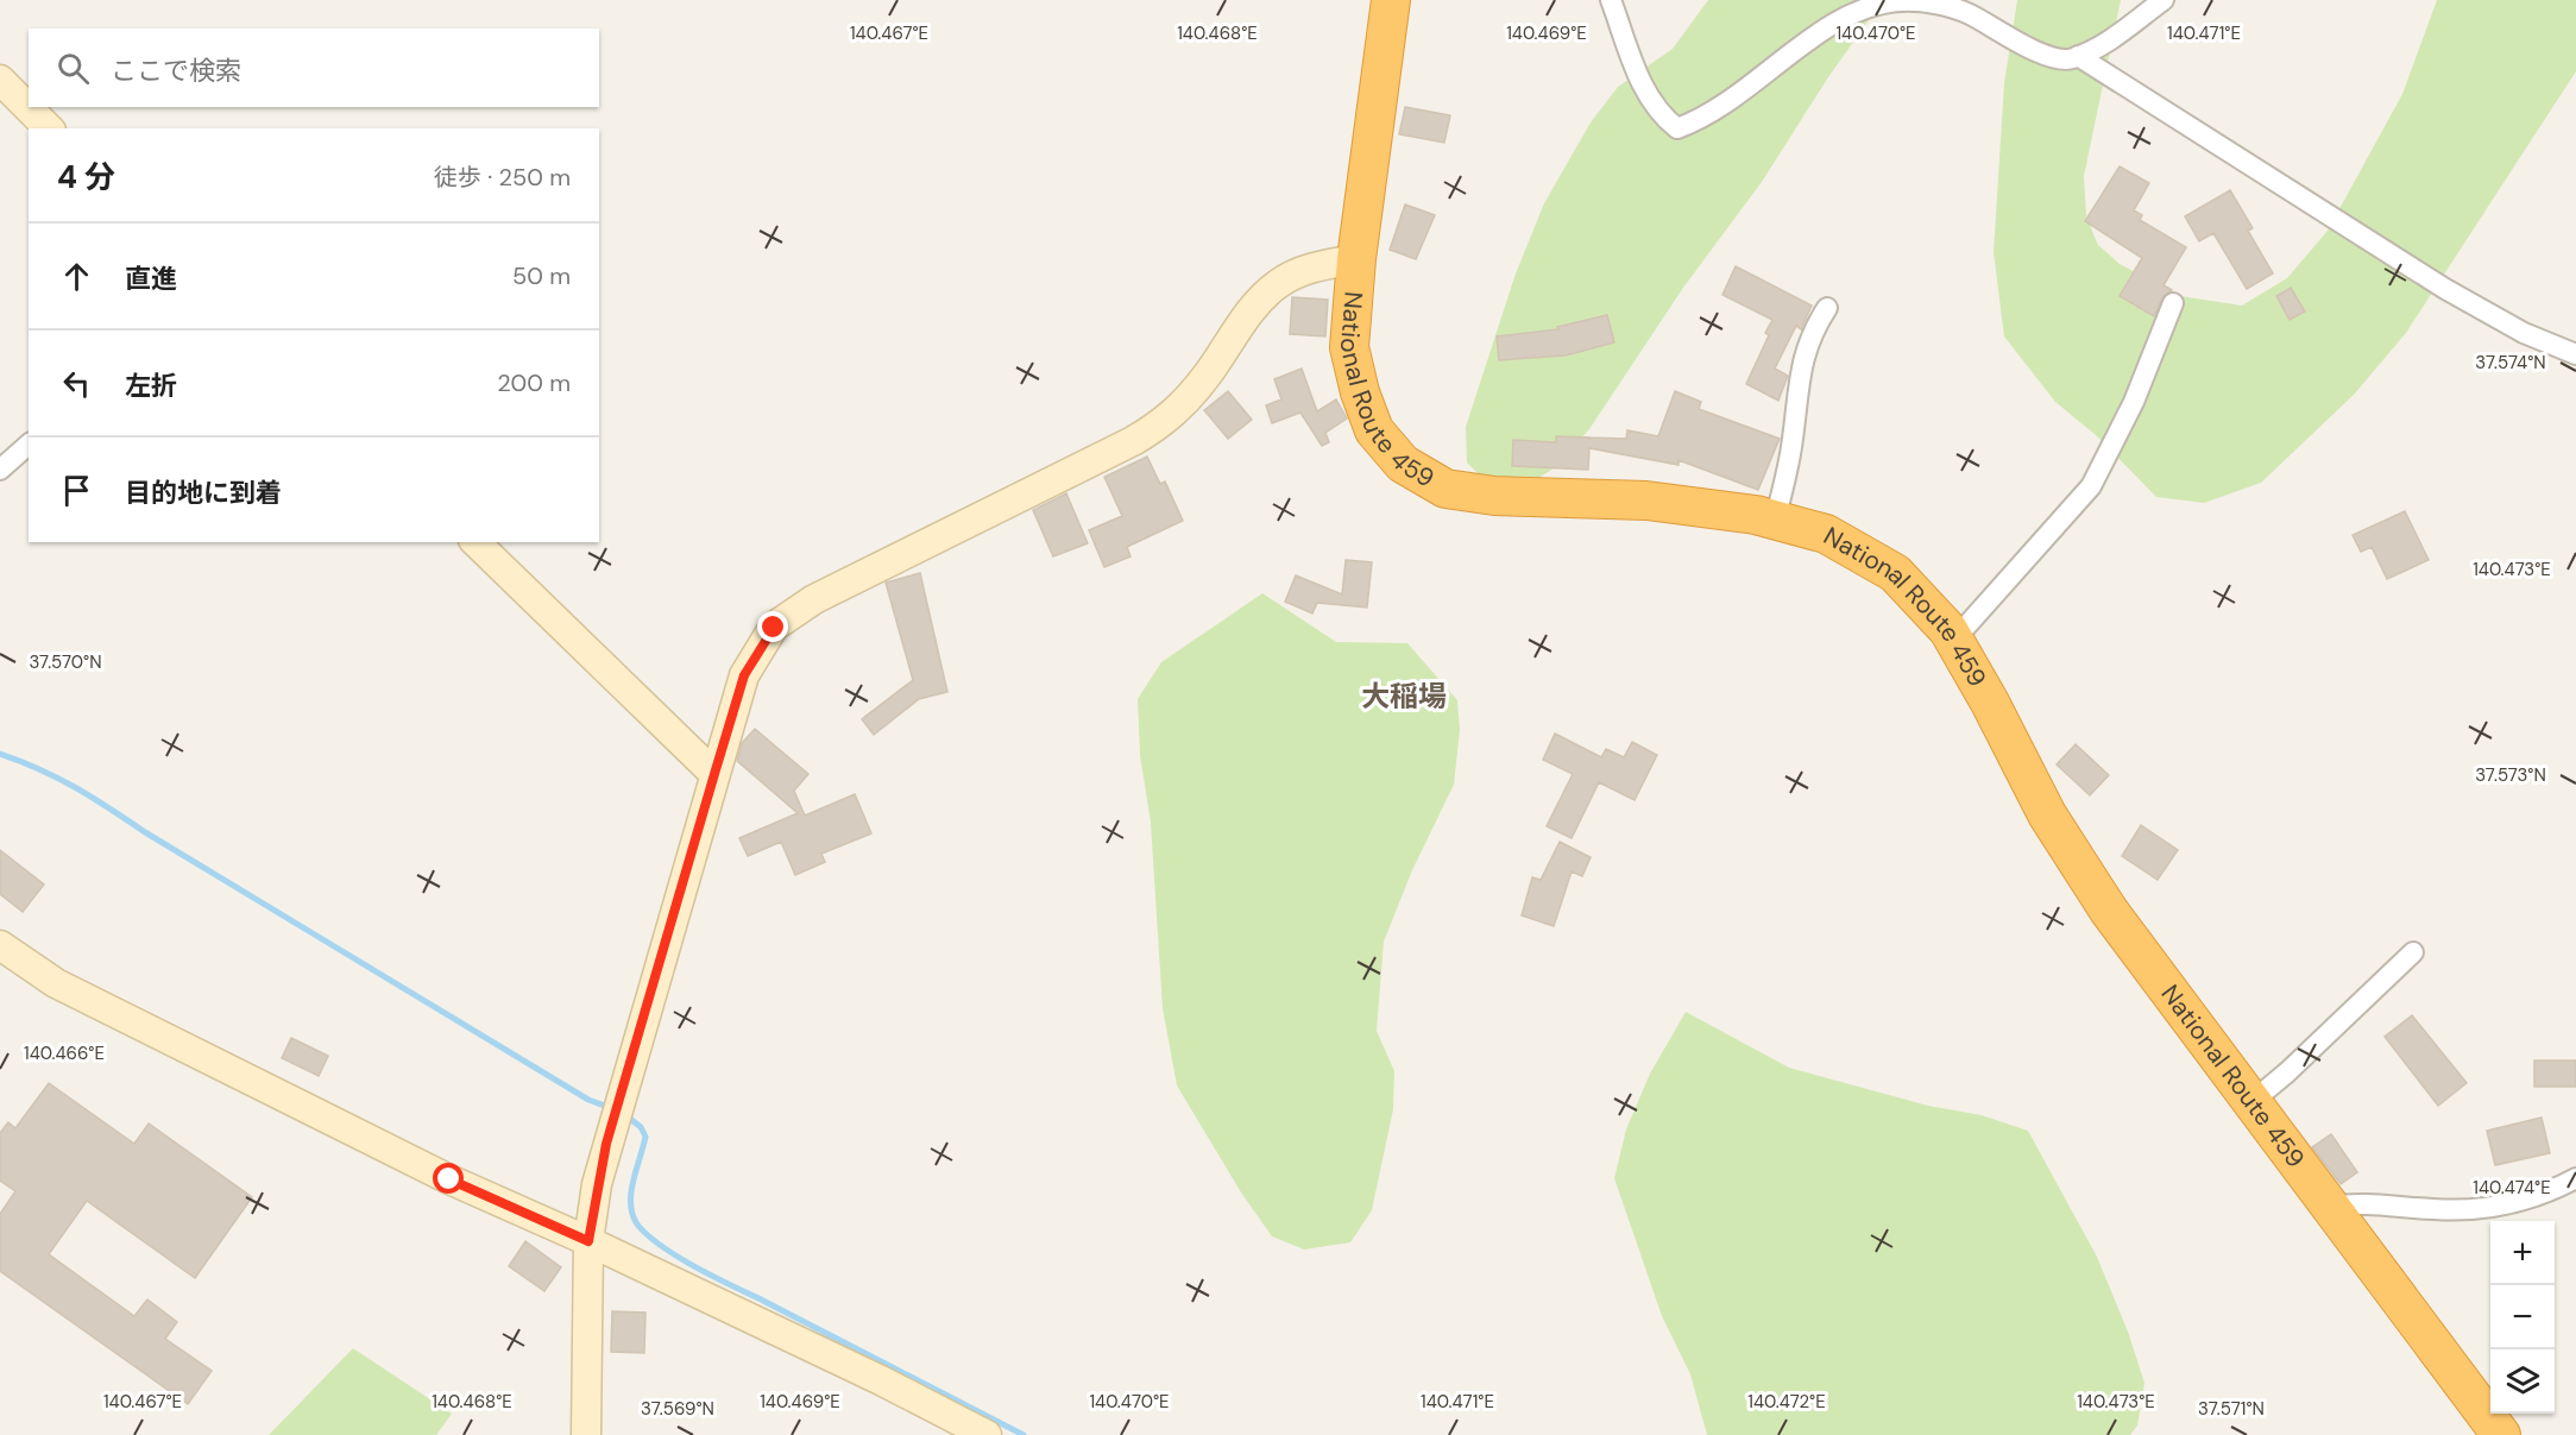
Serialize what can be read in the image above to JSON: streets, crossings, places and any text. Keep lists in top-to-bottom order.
{
  "streets": {
    "highway": ["National Route 459"]
  },
  "districts": ["大稲場"],
  "page": {
    "search": "ここで検索",
    "heading": ["4 分", "徒歩 · 250 m"],
    "list": [
      ["直進", "50 m"],
      ["左折", "200 m"],
      "目的地に到着"
    ],
    "map_buttons": ["+", "−"]
  },
  "coordinates": [
    "140.467°E",
    "140.468°E",
    "140.469°E",
    "140.470°E",
    "140.471°E",
    "37.574°N",
    "140.473°E",
    "37.570°N",
    "37.573°N",
    "140.466°E",
    "140.474°E",
    "140.472°E",
    "37.569°N",
    "37.571°N"
  ]
}
